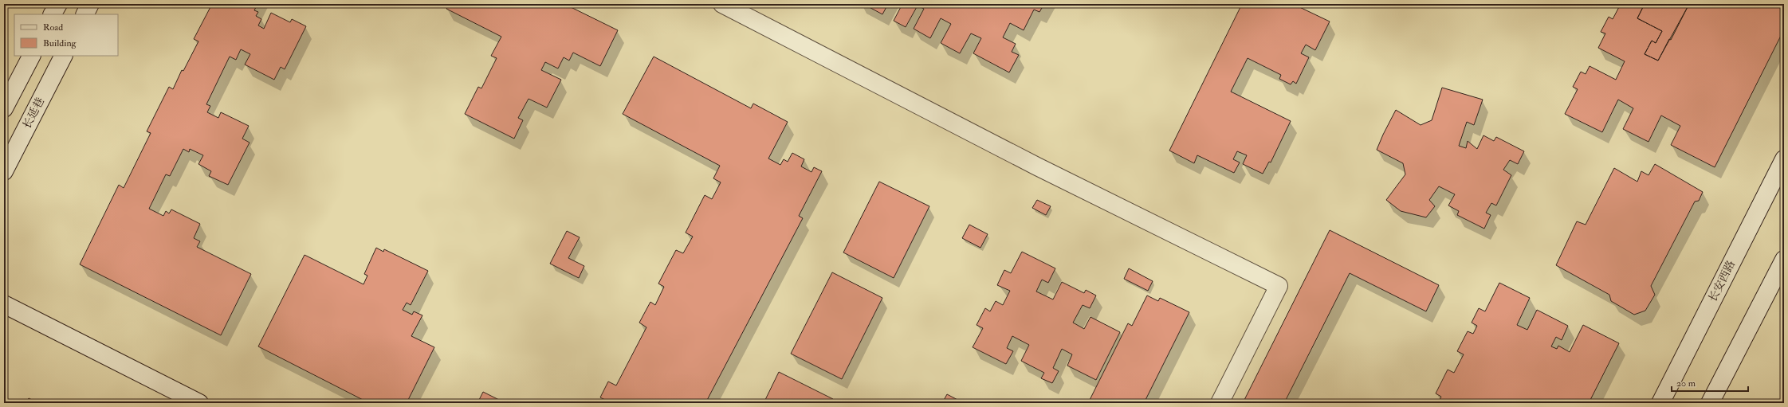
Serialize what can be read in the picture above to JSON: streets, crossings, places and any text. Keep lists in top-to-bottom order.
{
  "streets": {
    "street": ["长延巷", "长安西路"]
  },
  "legend": ["Road", "Building"],
  "scale_bar": "20 m"
}
